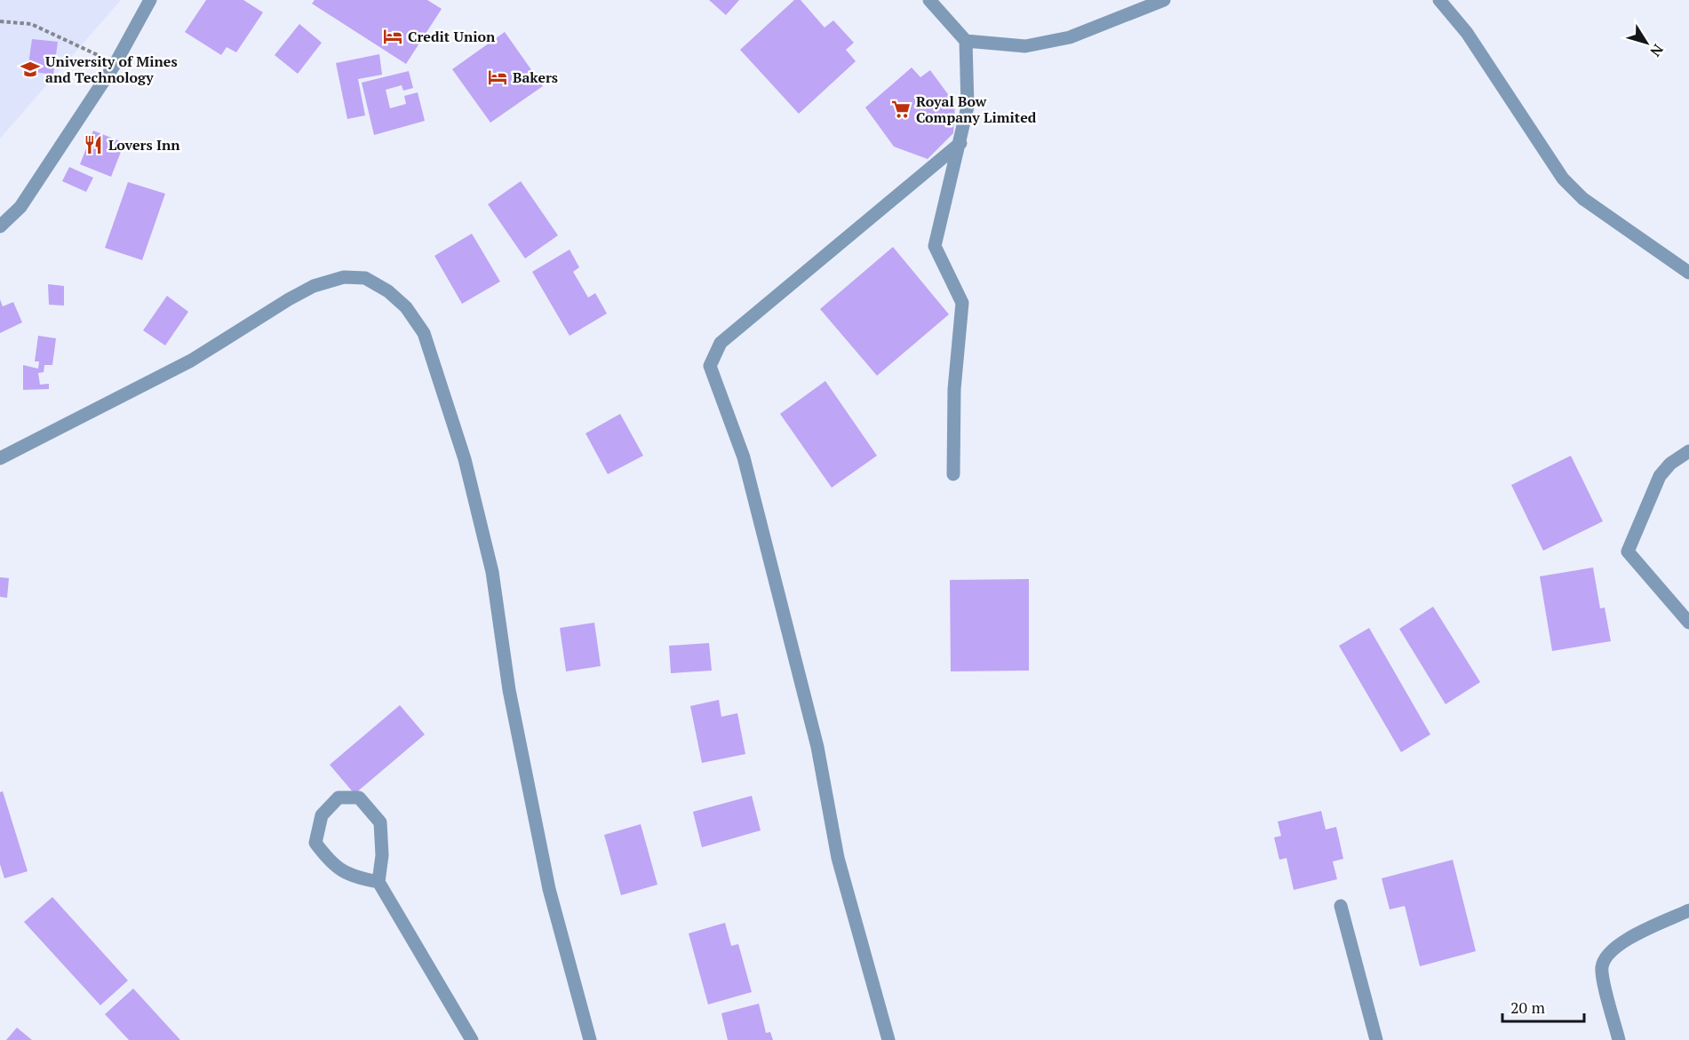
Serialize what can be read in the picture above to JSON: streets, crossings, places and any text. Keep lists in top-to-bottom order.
{
  "places": {
    "hotel": ["Credit Union", "Bakers"],
    "school or university": ["University of Mines and Technology"],
    "supermarket": ["Royal Bow Company Limited"],
    "restaurant": ["Lovers Inn"]
  },
  "scale_bar": "20 m",
  "north": "bottom right"
}
